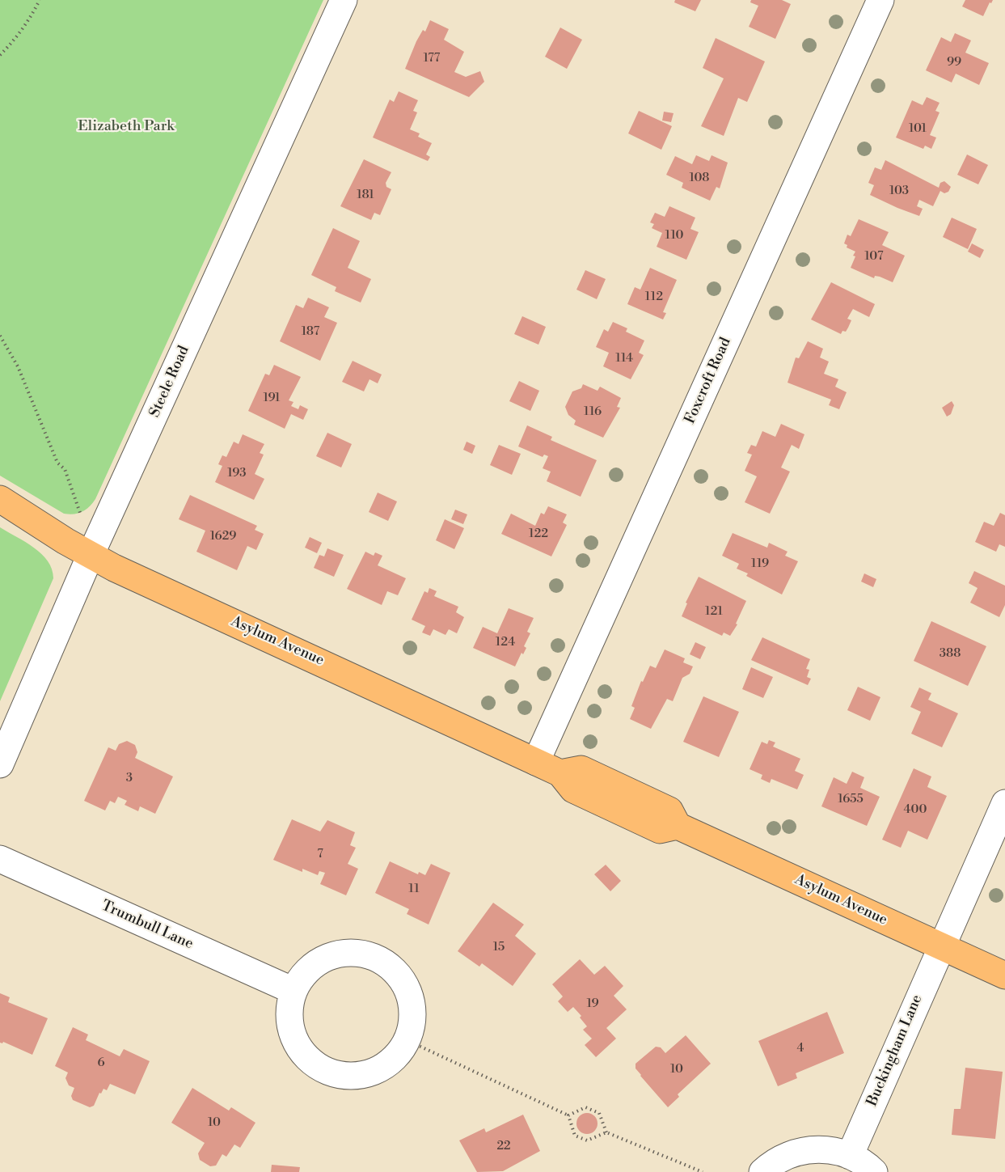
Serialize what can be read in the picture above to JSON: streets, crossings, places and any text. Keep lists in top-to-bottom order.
{
  "streets": {
    "main road": ["Asylum Avenue"],
    "street": [
      "Foxcroft Road",
      "Steele Road",
      "Trumbull Lane",
      "Buckingham Lane"
    ]
  },
  "crossings": [
    ["Foxcroft Road", "Asylum Avenue"],
    ["Steele Road", "Asylum Avenue"],
    ["Asylum Avenue", "Buckingham Lane"]
  ],
  "parks": ["Elizabeth Park"],
  "house_numbers": [
    "177",
    "99",
    "101",
    "108",
    "103",
    "181",
    "110",
    "107",
    "112",
    "187",
    "114",
    "191",
    "116",
    "193",
    "122",
    "1629",
    "119",
    "121",
    "124",
    "388",
    "3",
    "1655",
    "400",
    "7",
    "11",
    "15",
    "19",
    "4",
    "6",
    "10",
    "10",
    "22"
  ]
}
